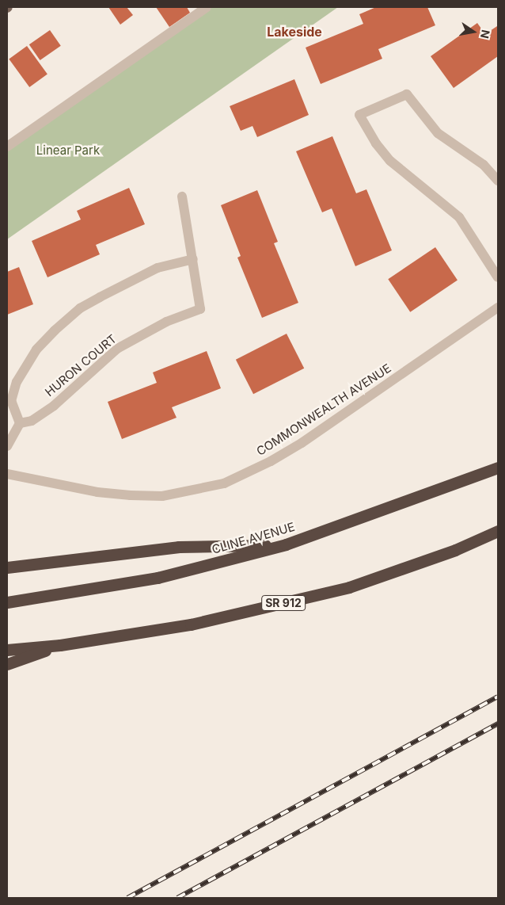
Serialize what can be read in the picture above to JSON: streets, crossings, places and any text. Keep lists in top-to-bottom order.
{
  "streets": {
    "highway": ["CLINE AVENUE", "SR 912"],
    "street": ["HURON COURT", "COMMONWEALTH AVENUE"]
  },
  "districts": ["Lakeside"],
  "parks": ["Linear Park"],
  "north": "right"
}
